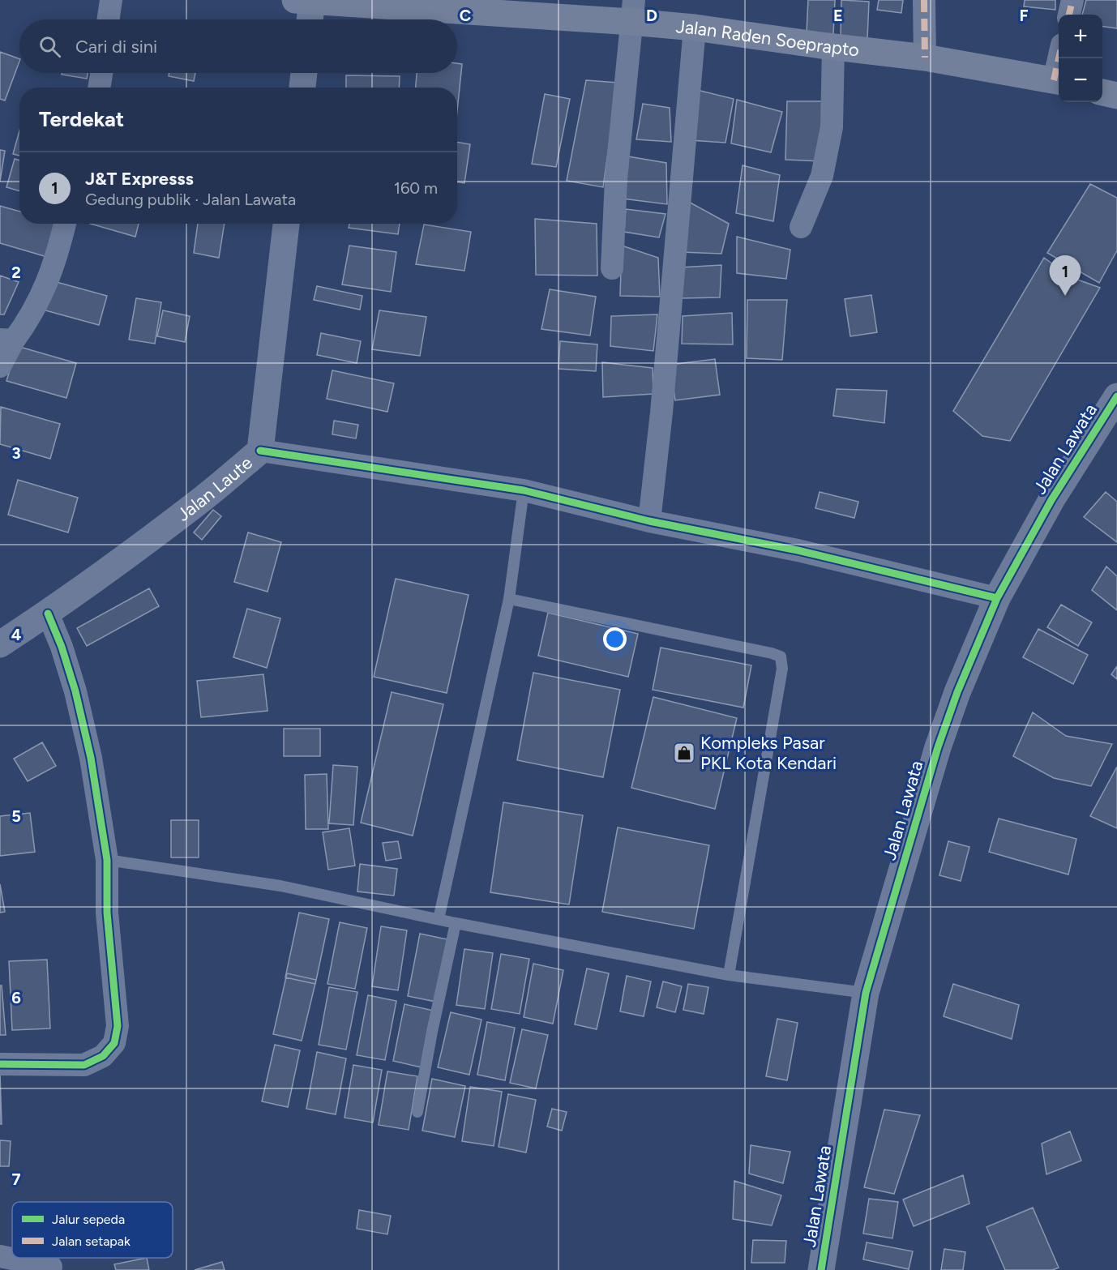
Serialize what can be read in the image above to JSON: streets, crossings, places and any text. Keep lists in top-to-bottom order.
{
  "streets": {
    "highway": ["Jalan Raden Soeprapto"],
    "street": ["Jalan Lawata", "Jalan Laute"]
  },
  "places": {
    "shop": ["Kompleks Pasar PKL Kota Kendari"]
  },
  "legend": ["Jalur sepeda", "Jalan setapak"],
  "page": {
    "map_buttons": ["+", "−"],
    "search": "Cari di sini",
    "heading": "Terdekat",
    "list": [
      {
        "mark": "1",
        "name": "J&T Expresss",
        "note": "Gedung publik · Jalan Lawata",
        "value": "160 m"
      }
    ],
    "pins": "1"
  },
  "grid": {
    "columns": [
      "C",
      "D",
      "E",
      "F"
    ],
    "rows": [
      "2",
      "3",
      "4",
      "5",
      "6",
      "7"
    ]
  }
}
